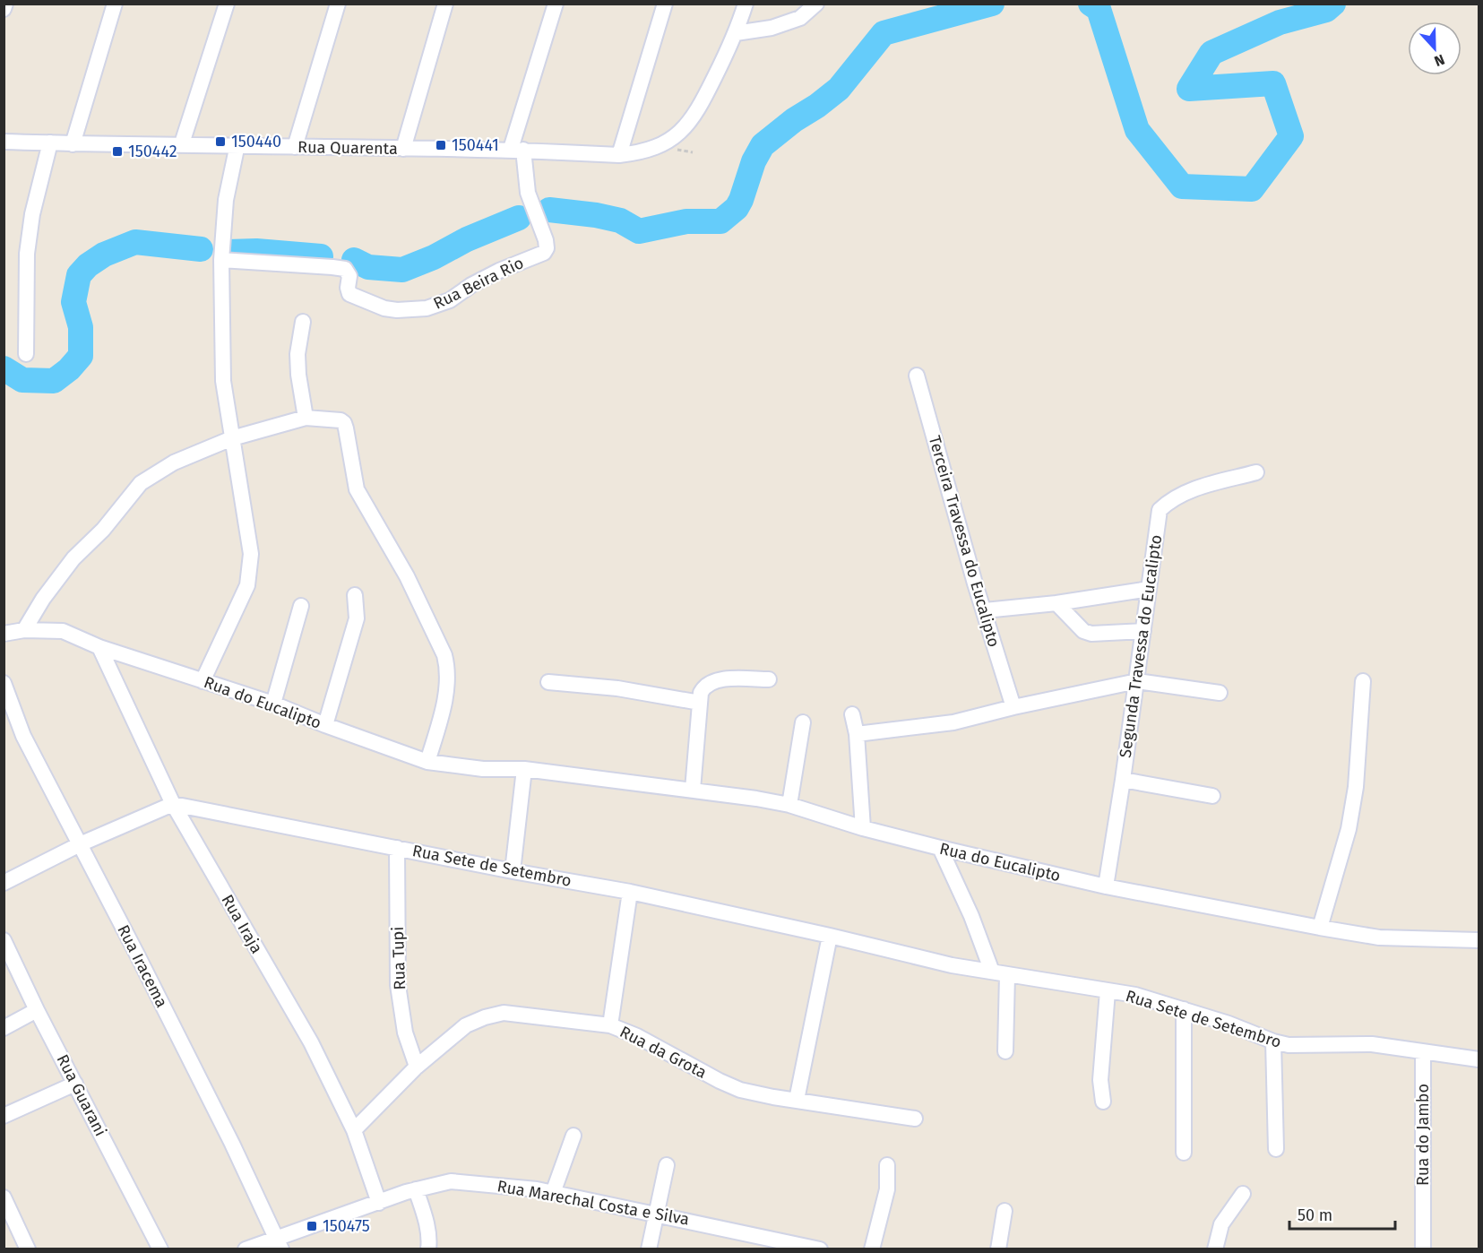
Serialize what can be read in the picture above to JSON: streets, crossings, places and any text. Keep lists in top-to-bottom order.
{
  "streets": {
    "street": [
      "Rua Quarenta",
      "Rua Beira Rio",
      "Terceira Travessa do Eucalipto",
      "Segunda Travessa do Eucalipto",
      "Rua do Eucalipto",
      "Rua Sete de Setembro",
      "Rua Iraja",
      "Rua Tupi",
      "Rua Iracema",
      "Rua da Grota",
      "Rua Guarani",
      "Rua do Jambo",
      "Rua Marechal Costa e Silva"
    ]
  },
  "crossings": [
    ["Rua Quarenta", "Rua Beira Rio"],
    ["Segunda Travessa do Eucalipto", "Rua do Eucalipto"],
    ["Rua do Eucalipto", "Rua Iraja"],
    ["Rua Sete de Setembro", "Rua Iraja"],
    ["Rua Sete de Setembro", "Rua Tupi"],
    ["Rua Sete de Setembro", "Rua do Jambo"],
    ["Rua Iraja", "Rua da Grota"],
    ["Rua Iraja", "Rua Marechal Costa e Silva"],
    ["Rua Tupi", "Rua da Grota"],
    ["Rua Iracema", "Rua Marechal Costa e Silva"]
  ],
  "places": {
    "transit": [
      "150440",
      "150441",
      "150442",
      "150475"
    ]
  },
  "scale_bar": "50 m",
  "north": "bottom"
}
